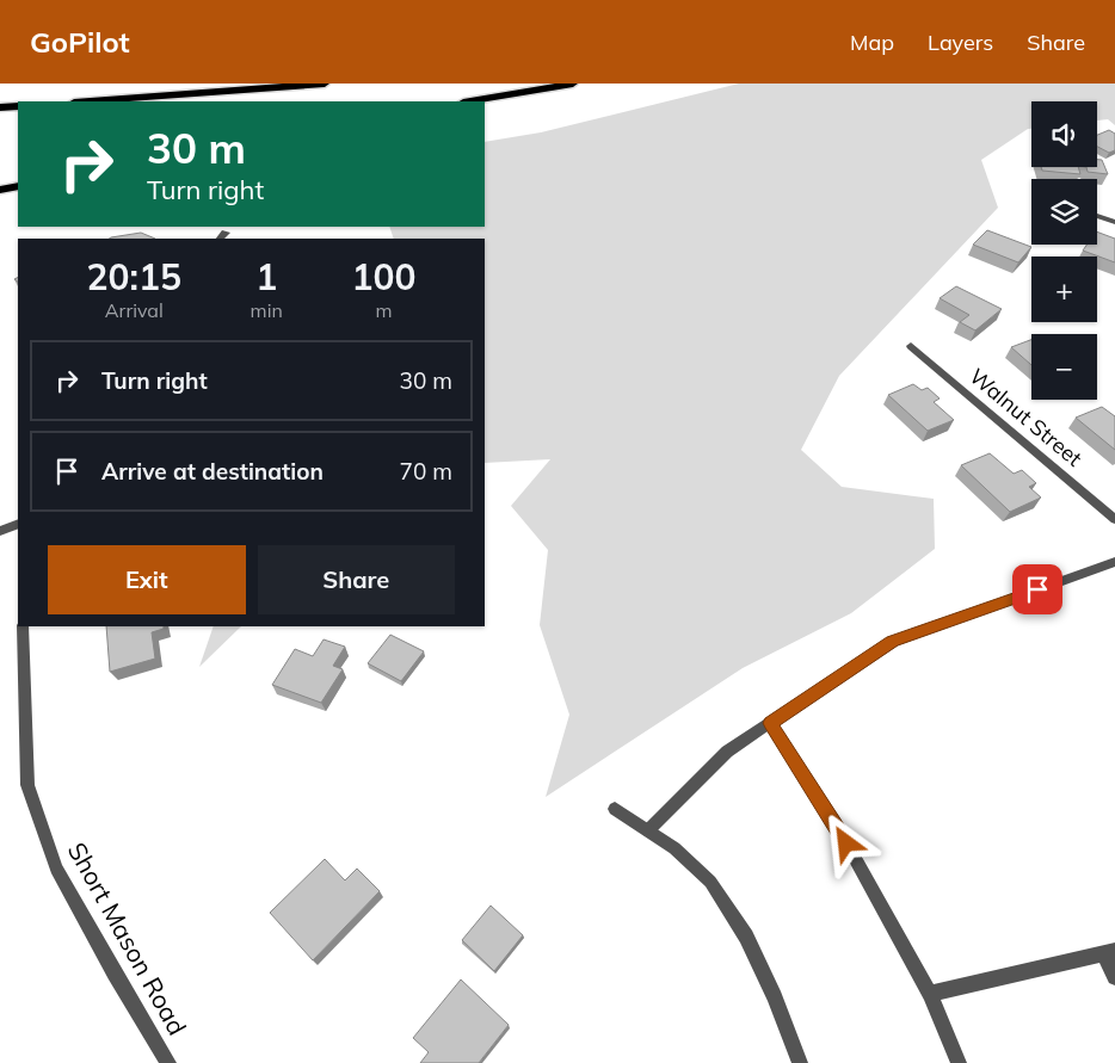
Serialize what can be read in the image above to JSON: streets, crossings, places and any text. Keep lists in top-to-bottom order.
{
  "streets": {
    "street": ["Walnut Street", "Short Mason Road"]
  },
  "page": {
    "header": "GoPilot",
    "nav": ["Map", "Layers", "Share"],
    "map_buttons": ["+", "−"],
    "turn": ["30 m", "Turn right"],
    "eta": [
      "20:15",
      "Arrival",
      "1",
      "min",
      "100",
      "m"
    ],
    "list": [
      {
        "name": "Turn right",
        "value": "30 m"
      },
      {
        "name": "Arrive at destination",
        "value": "70 m"
      }
    ],
    "buttons": ["Exit", "Share"]
  }
}
